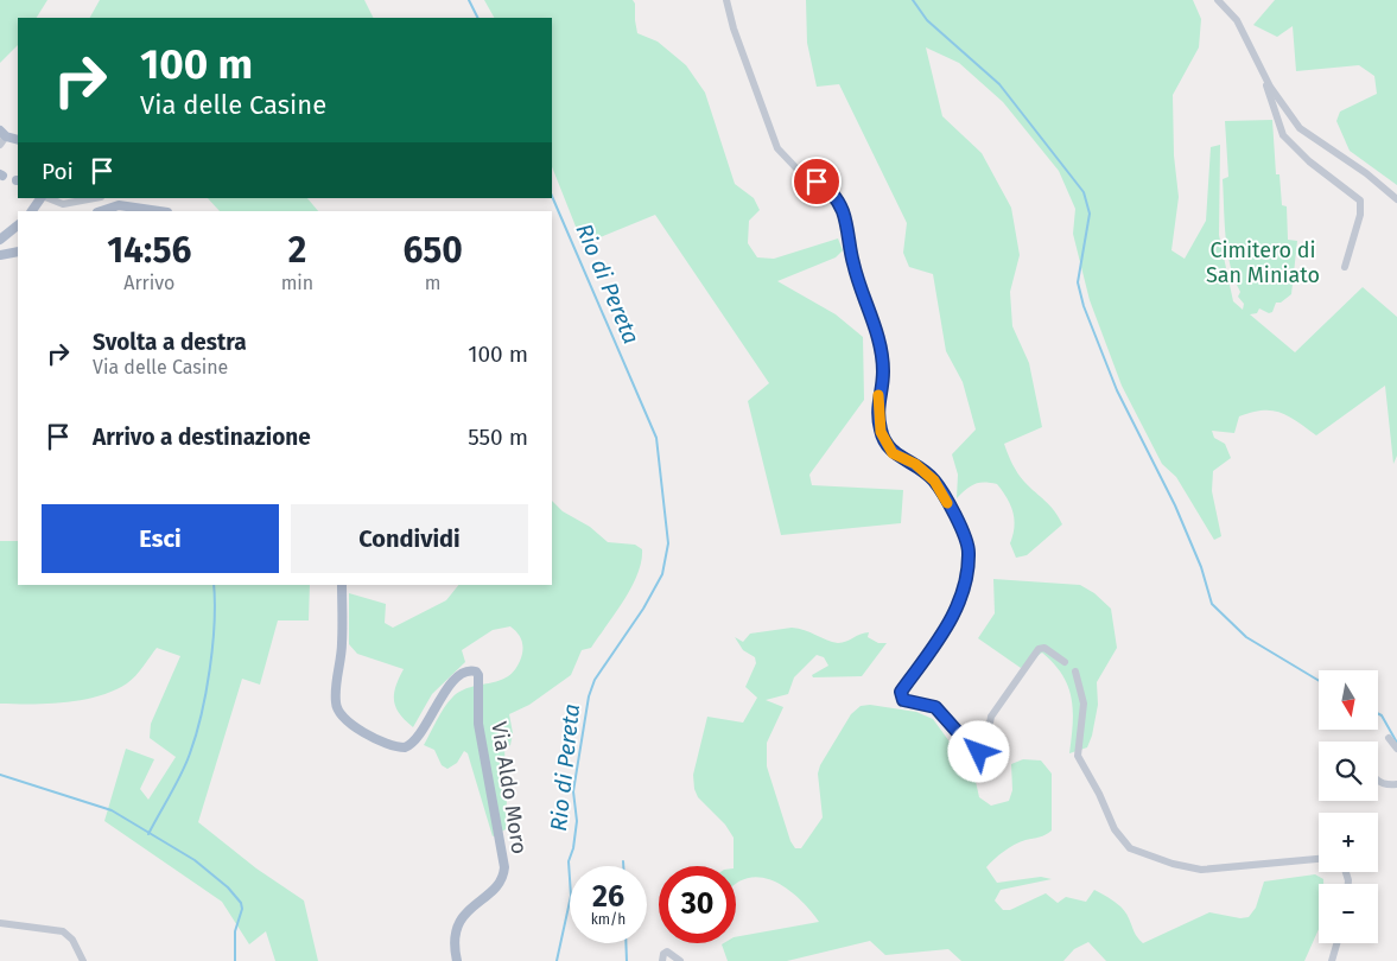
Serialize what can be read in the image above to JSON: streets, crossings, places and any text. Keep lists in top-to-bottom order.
{
  "streets": {
    "main road": ["Via Aldo Moro"]
  },
  "water": ["Rio di Pereta"],
  "parks": ["Cimitero di San Miniato"],
  "north": "bottom",
  "page": {
    "turn": ["100 m", "Via delle Casine"],
    "then": "Poi",
    "eta": [
      "14:56",
      "Arrivo",
      "2",
      "min",
      "650",
      "m"
    ],
    "list": [
      {
        "name": "Svolta a destra",
        "note": "Via delle Casine",
        "value": "100 m"
      },
      {
        "name": "Arrivo a destinazione",
        "value": "550 m"
      }
    ],
    "buttons": ["Esci", "Condividi"],
    "map_buttons": ["+", "−"],
    "speed": "26 km/h",
    "limit": "30"
  }
}
